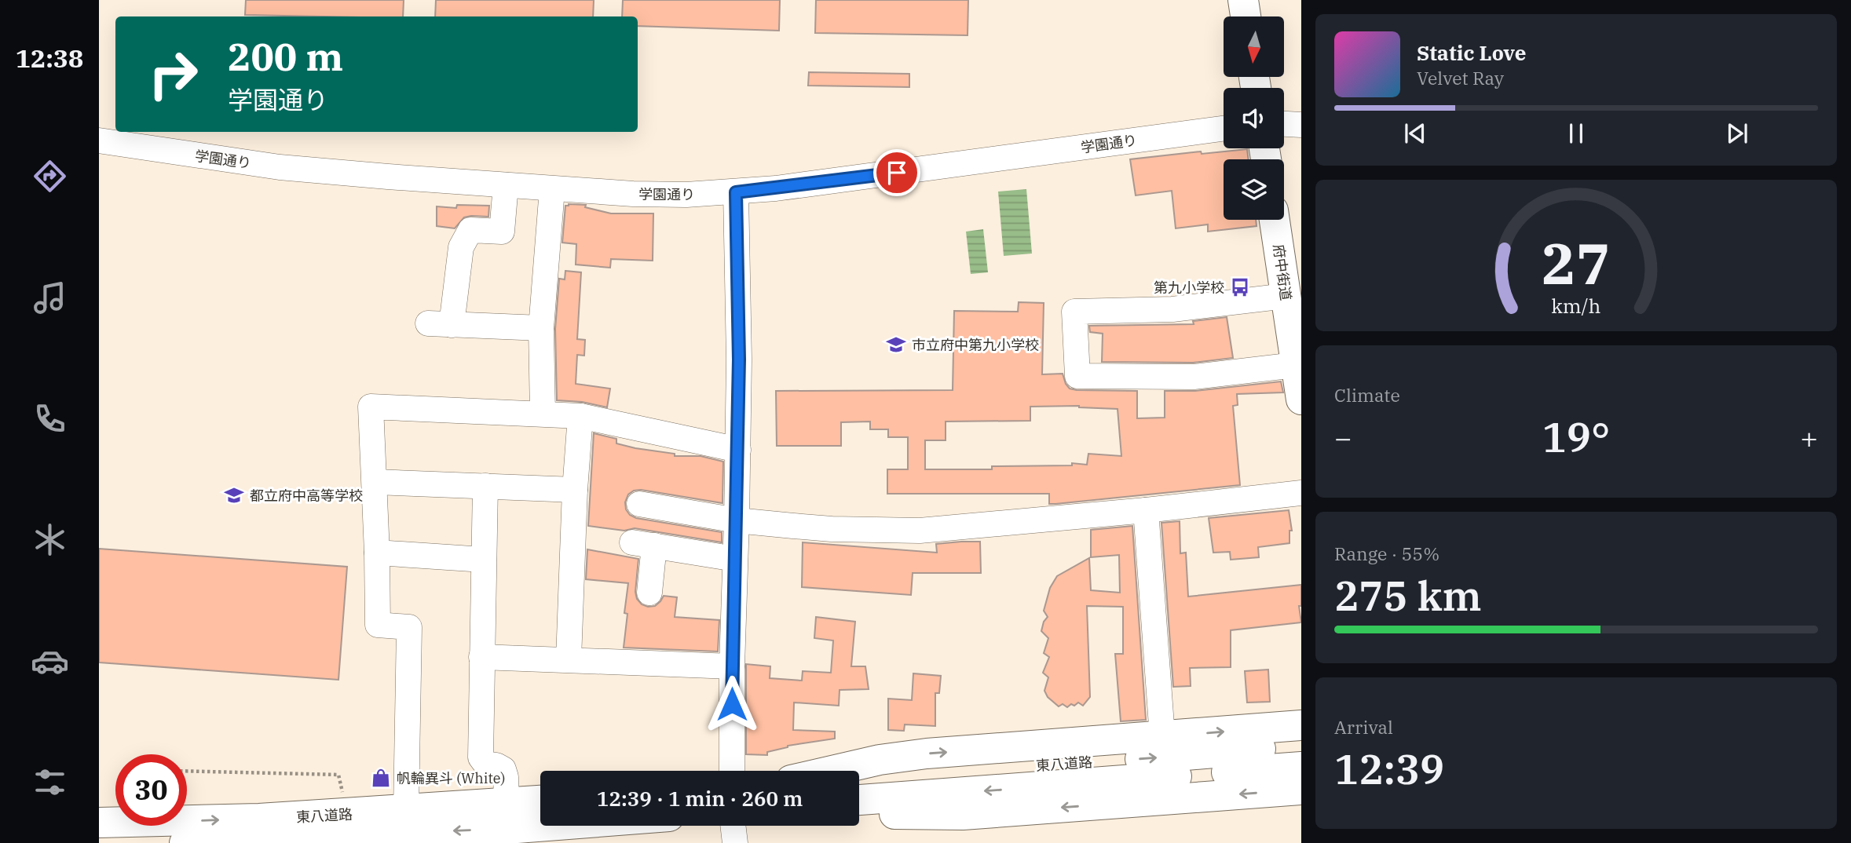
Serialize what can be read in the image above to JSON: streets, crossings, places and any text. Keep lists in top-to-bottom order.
{
  "streets": {
    "main road": ["府中街道", "東八道路"],
    "street": ["学園通り"]
  },
  "places": {
    "bus stop": ["第九小学校"],
    "school or university": ["市立府中第九小学校", "都立府中高等学校"],
    "shop": ["帆輪異斗 (White)"]
  },
  "north": "bottom",
  "page": {
    "tabs": "12:38",
    "turn": ["200 m", "学園通り"],
    "song": ["Static Love", "Velvet Ray"],
    "tile": [
      "Climate",
      ["Range · 55%", "275 km"],
      ["Arrival", "12:39"]
    ],
    "heat": ["−", "19°", "+"],
    "limit": "30",
    "trip": "12:39 · 1 min · 260 m",
    "gauge": ["27", "km/h"]
  }
}
